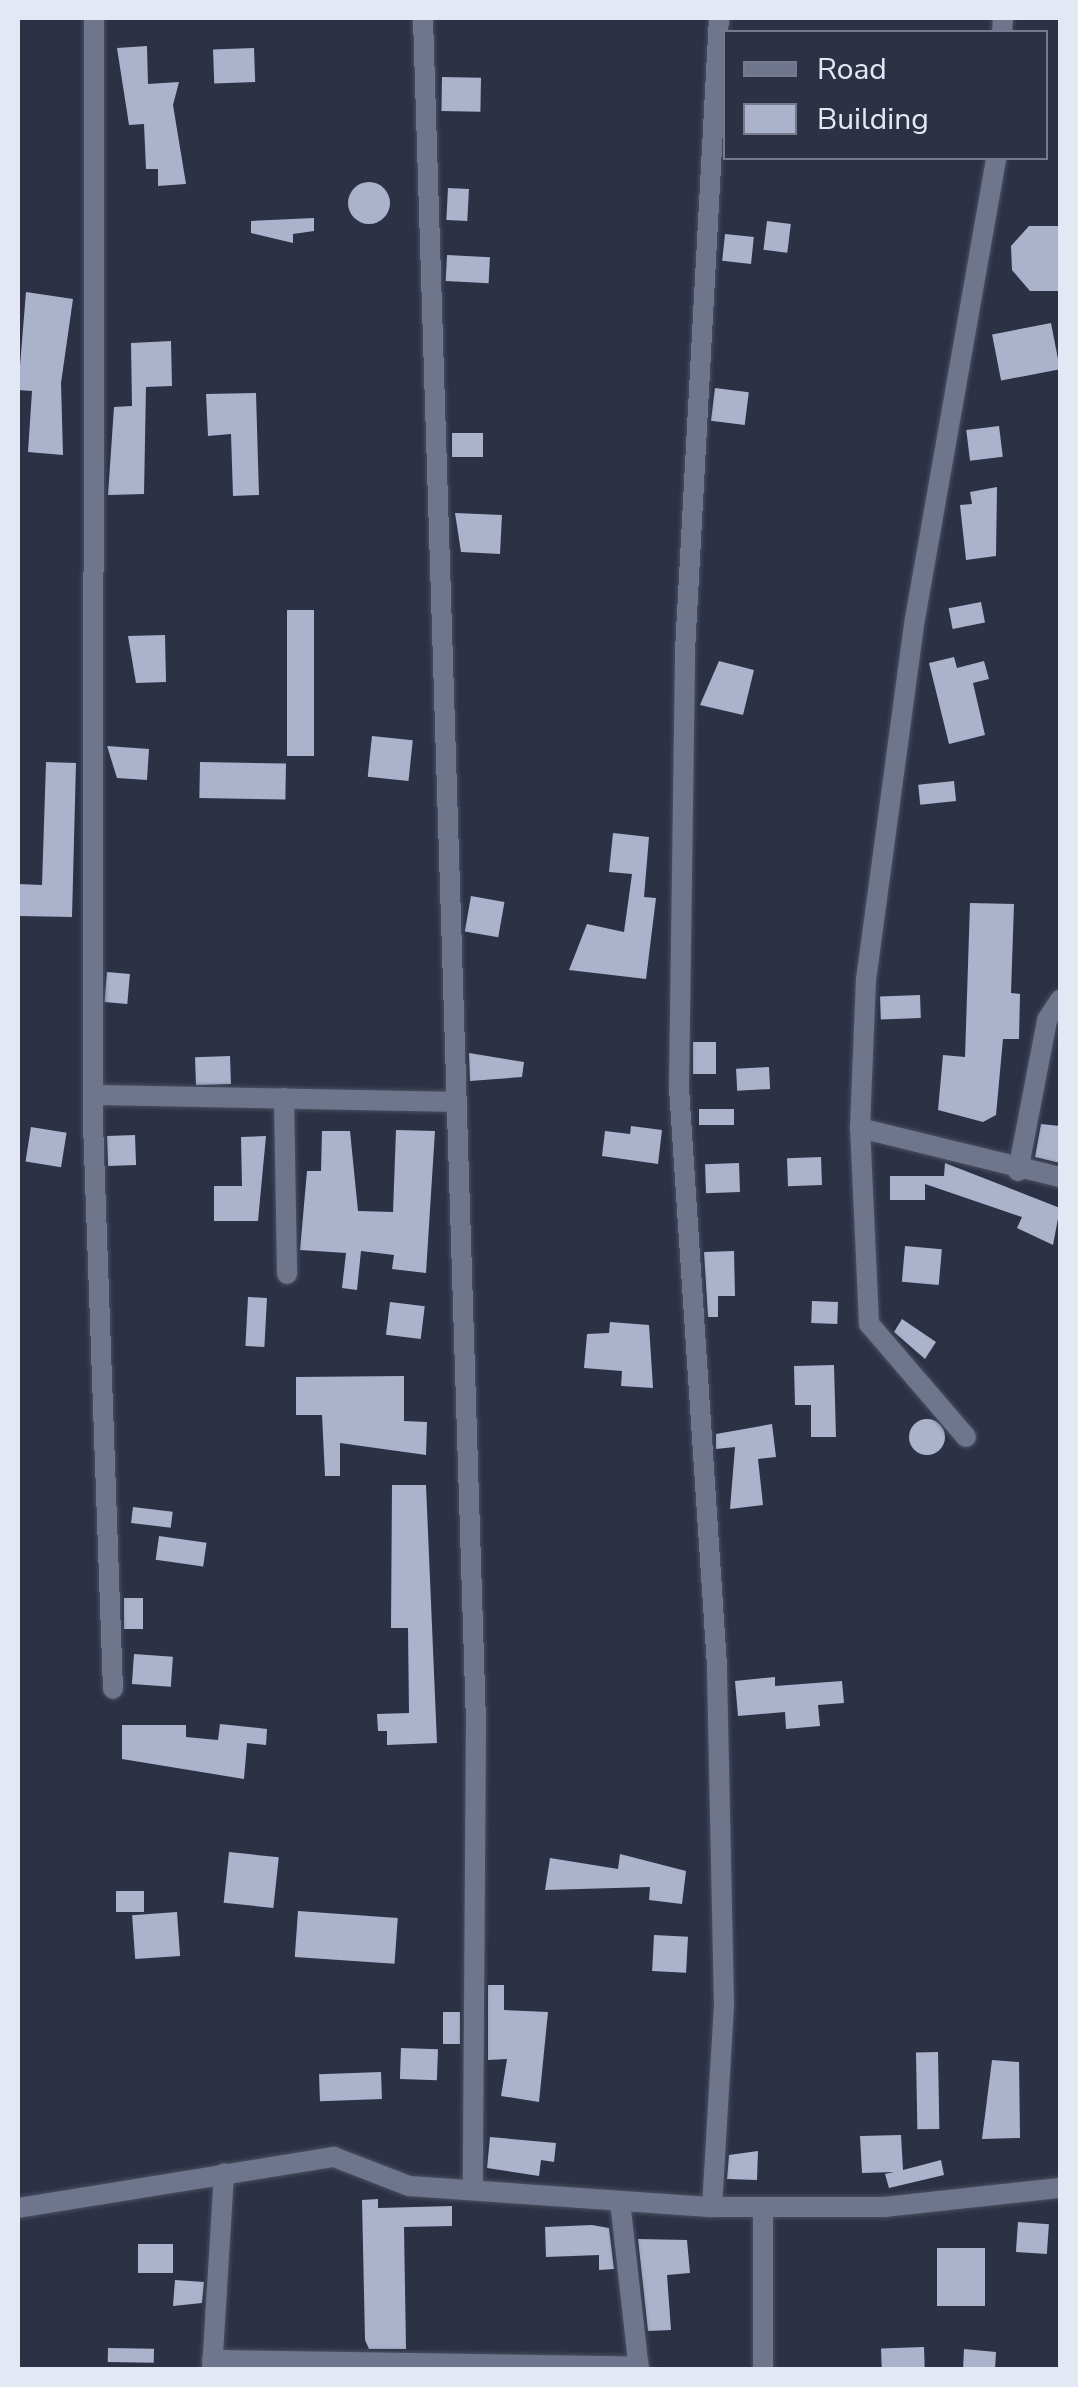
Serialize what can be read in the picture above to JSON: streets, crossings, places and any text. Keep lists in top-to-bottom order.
{
  "legend": ["Road", "Building"]
}
